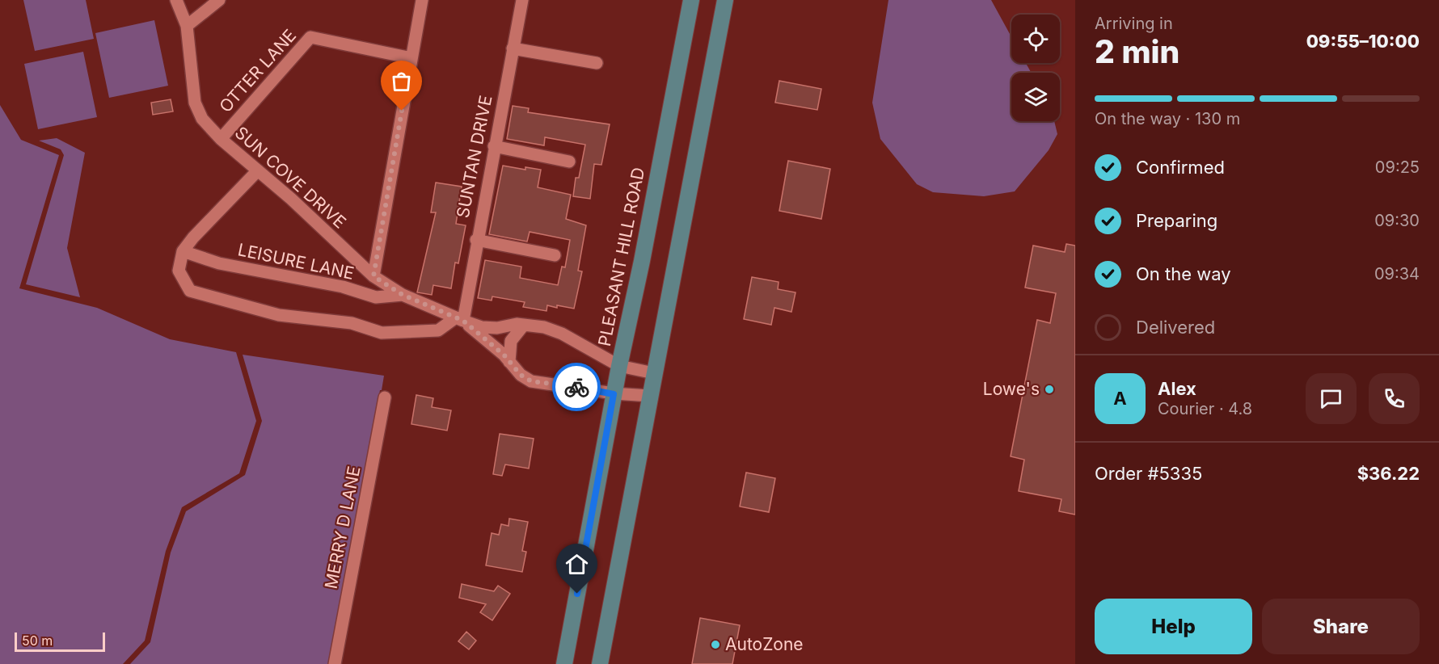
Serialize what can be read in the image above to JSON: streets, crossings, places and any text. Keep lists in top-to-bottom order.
{
  "streets": {
    "main road": ["PLEASANT HILL ROAD"],
    "street": [
      "OTTER LANE",
      "SUNTAN DRIVE",
      "SUN COVE DRIVE",
      "LEISURE LANE",
      "MERRY D LANE"
    ]
  },
  "crossings": [
    ["OTTER LANE", "SUN COVE DRIVE"],
    ["SUNTAN DRIVE", "SUN COVE DRIVE"],
    ["SUN COVE DRIVE", "PLEASANT HILL ROAD"],
    ["SUN COVE DRIVE", "LEISURE LANE"]
  ],
  "places": ["Lowe's", "AutoZone"],
  "scale_bar": "50 m",
  "page": {
    "heading": ["2 min", "Arriving in", "09:55–10:00"],
    "panel": [
      "Alex",
      "Courier · 4.8",
      "Order #5335",
      "$36.22"
    ],
    "bar": "On the way · 130 m",
    "list": [
      ["Confirmed", "09:25"],
      ["Preparing", "09:30"],
      ["On the way", "09:34"],
      "Delivered"
    ],
    "round": "A",
    "buttons": ["Help", "Share"],
    "scale": "50 m"
  }
}
